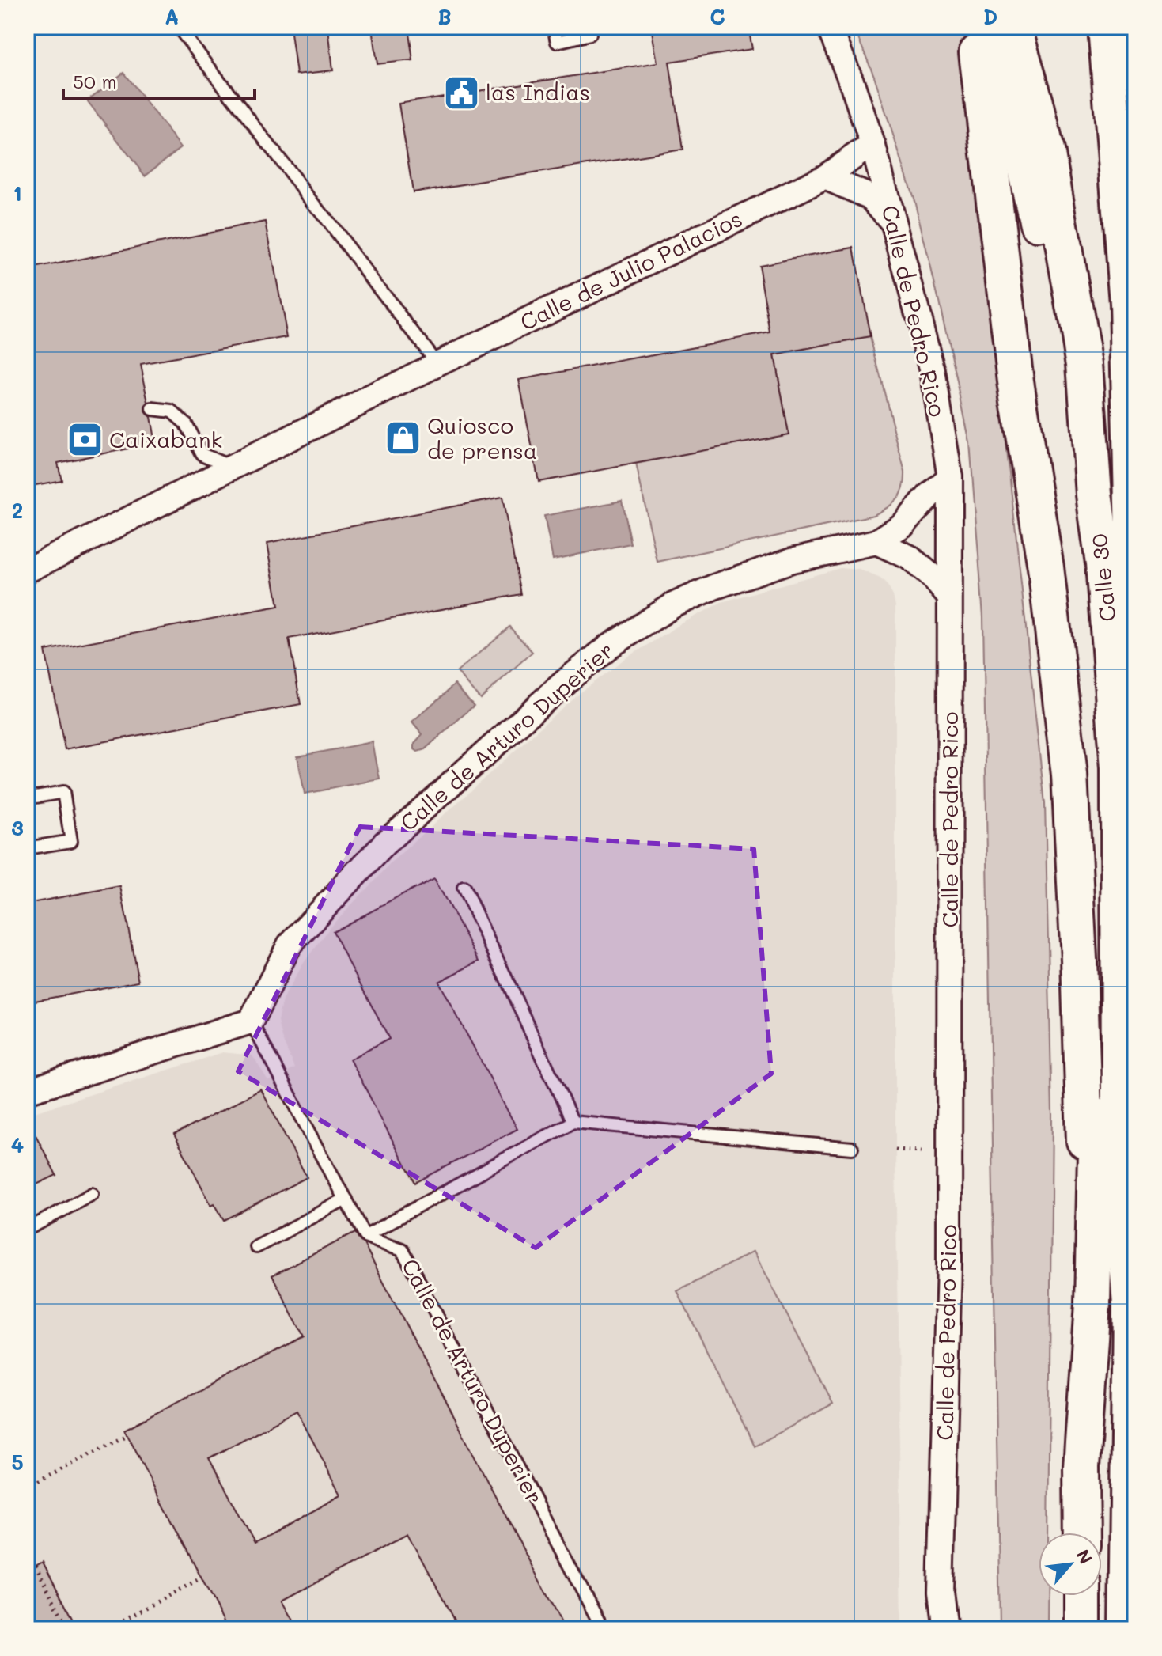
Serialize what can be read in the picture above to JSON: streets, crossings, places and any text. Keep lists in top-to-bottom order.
{
  "streets": {
    "highway": ["Calle 30"],
    "street": ["Calle de Julio Palacios", "Calle de Pedro Rico", "Calle de Arturo Duperier"]
  },
  "crossings": [
    ["Calle de Julio Palacios", "Calle de Pedro Rico"],
    ["Calle de Pedro Rico", "Calle de Arturo Duperier"]
  ],
  "places": {
    "public building": ["las Indias"],
    "shop": ["Quiosco de prensa"],
    "bank": ["Caixabank"]
  },
  "scale_bar": "50 m",
  "north": "top right",
  "grid": {
    "columns": [
      "A",
      "B",
      "C",
      "D"
    ],
    "rows": [
      "1",
      "2",
      "3",
      "4",
      "5"
    ]
  }
}
